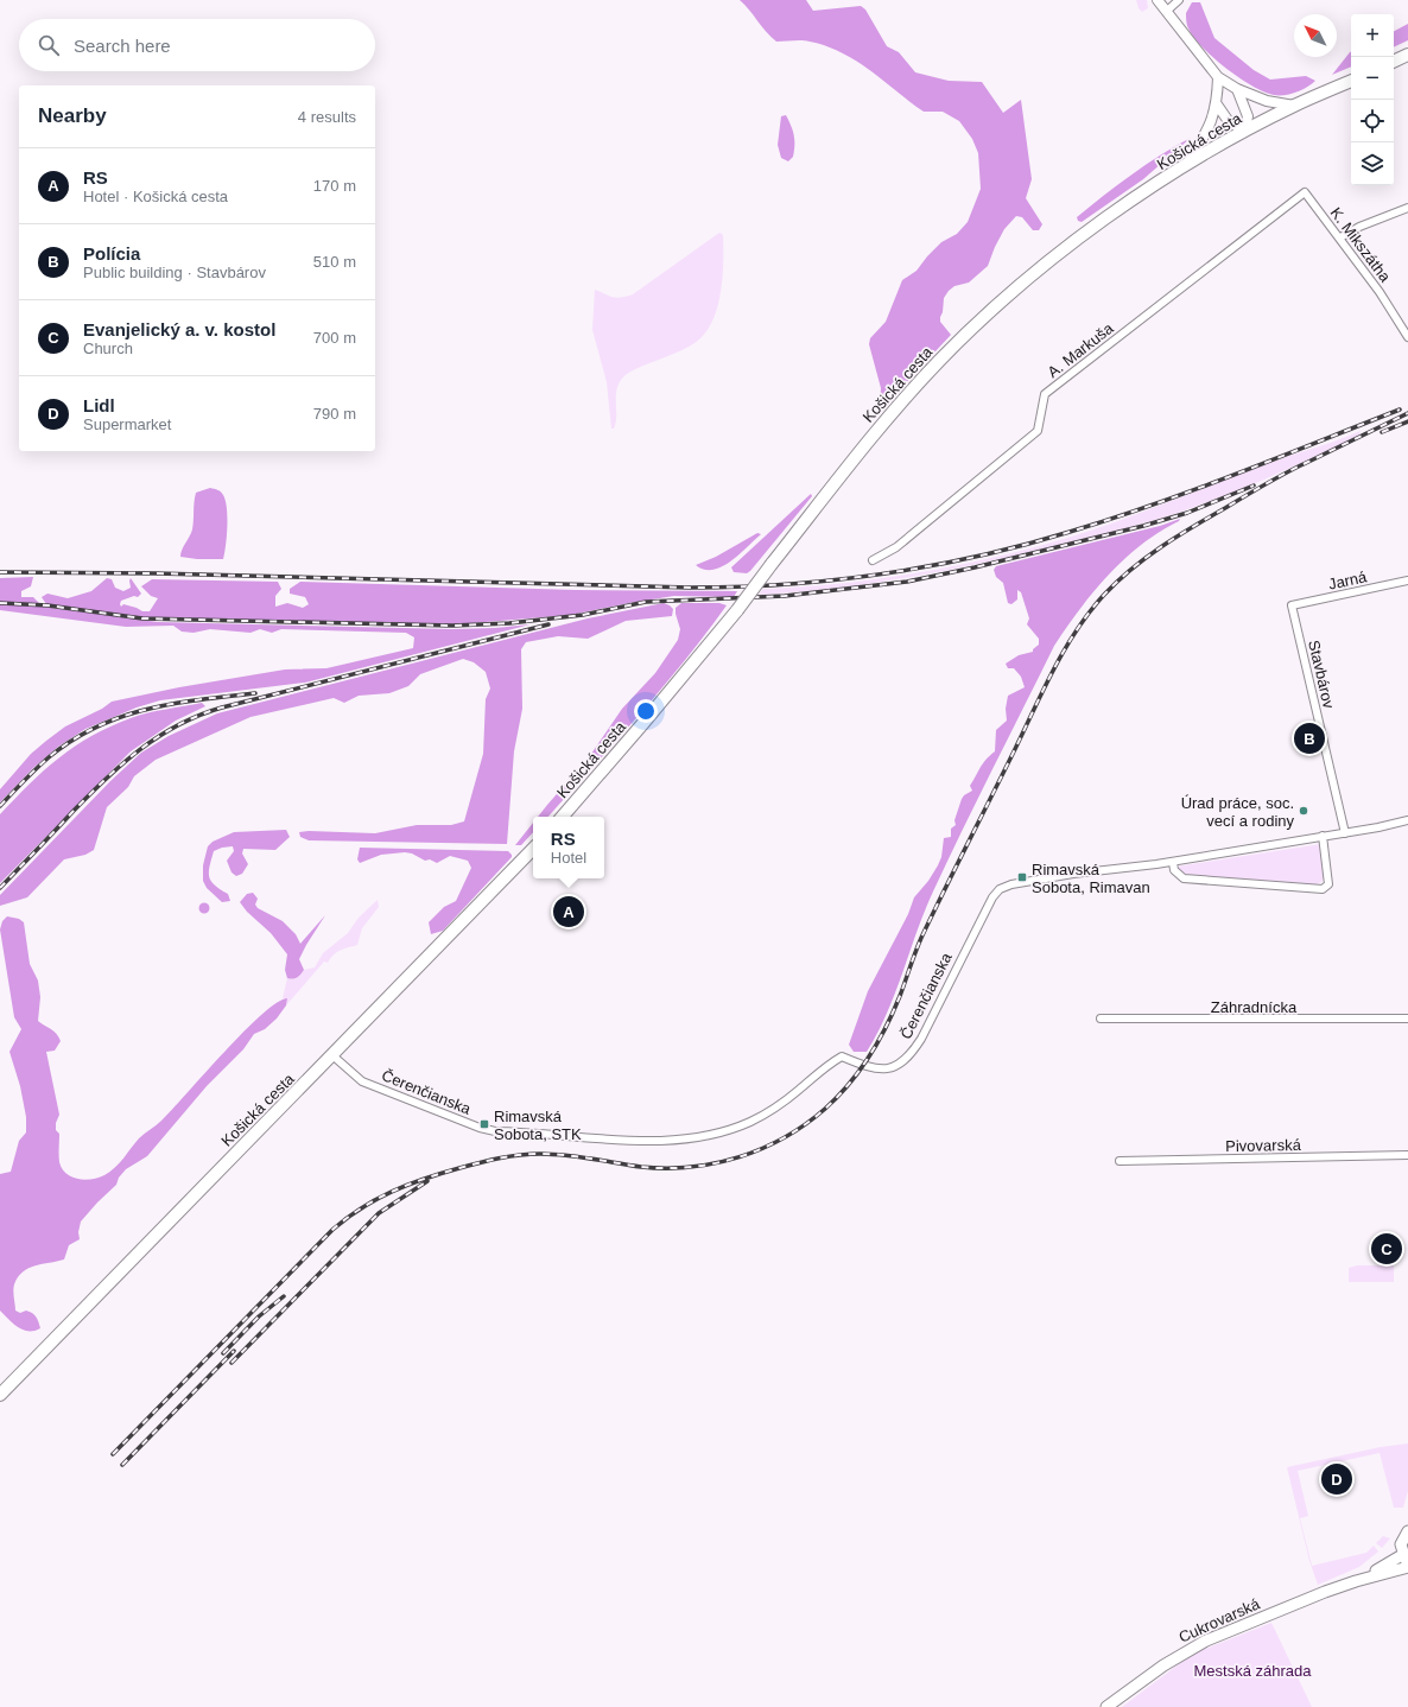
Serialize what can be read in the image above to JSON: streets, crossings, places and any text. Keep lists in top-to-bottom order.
{
  "streets": {
    "main road": ["Košická cesta", "Cukrovarská"],
    "street": [
      "K. Mikszátha",
      "A. Markuša",
      "Jarná",
      "Stavbárov",
      "Čerenčianska",
      "Záhradnícka",
      "Pivovarská"
    ]
  },
  "crossings": [
    ["Košická cesta", "Čerenčianska"],
    ["K. Mikszátha", "A. Markuša"],
    ["Jarná", "Stavbárov"],
    ["Stavbárov", "Čerenčianska"]
  ],
  "parks": ["Mestská záhrada"],
  "places": {
    "other": ["Úrad práce, soc. vecí a rodiny"],
    "transit": ["Rimavská Sobota, Rimavan", "Rimavská Sobota, STK"]
  },
  "north": "top left",
  "page": {
    "map_buttons": ["+", "−"],
    "search": "Search here",
    "heading": ["Nearby", "4 results"],
    "list": [
      {
        "mark": "A",
        "name": "RS",
        "note": "Hotel · Košická cesta",
        "value": "170 m"
      },
      {
        "mark": "B",
        "name": "Polícia",
        "note": "Public building · Stavbárov",
        "value": "510 m"
      },
      {
        "mark": "C",
        "name": "Evanjelický a. v. kostol",
        "note": "Church",
        "value": "700 m"
      },
      {
        "mark": "D",
        "name": "Lidl",
        "note": "Supermarket",
        "value": "790 m"
      }
    ],
    "pins": [
      "B",
      "A",
      "C",
      "D"
    ],
    "popup": ["RS", "Hotel"]
  }
}
